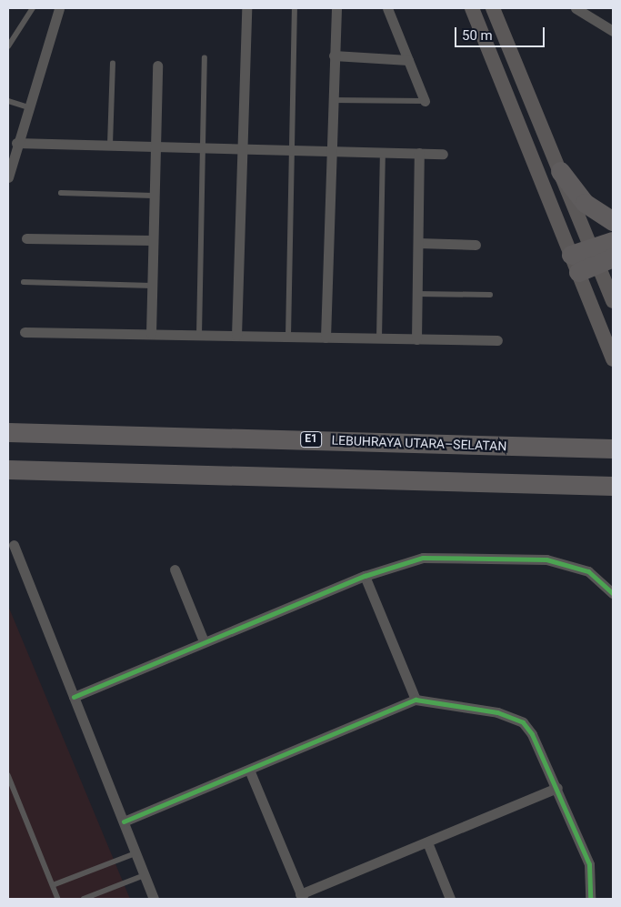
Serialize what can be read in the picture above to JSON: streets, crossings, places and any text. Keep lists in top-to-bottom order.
{
  "streets": {
    "highway": ["E1", "LEBUHRAYA UTARA–SELATAN"]
  },
  "scale_bar": "50 m"
}
